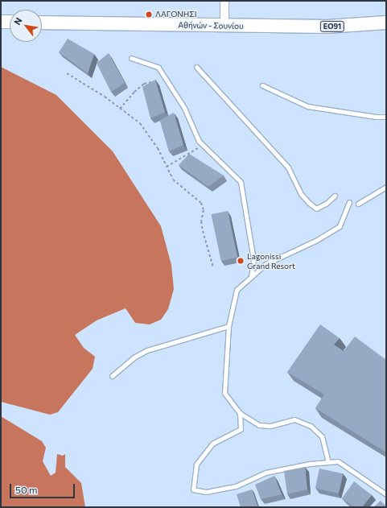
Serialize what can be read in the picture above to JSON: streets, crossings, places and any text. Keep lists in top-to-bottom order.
{
  "streets": {
    "main road": ["Αθήνών - Σουνίου", "ΕΟ91"]
  },
  "places": ["ΛΑΓΟΝΗΣΙ", "Lagonissi Grand Resort"],
  "scale_bar": "50 m",
  "north": "top left"
}
